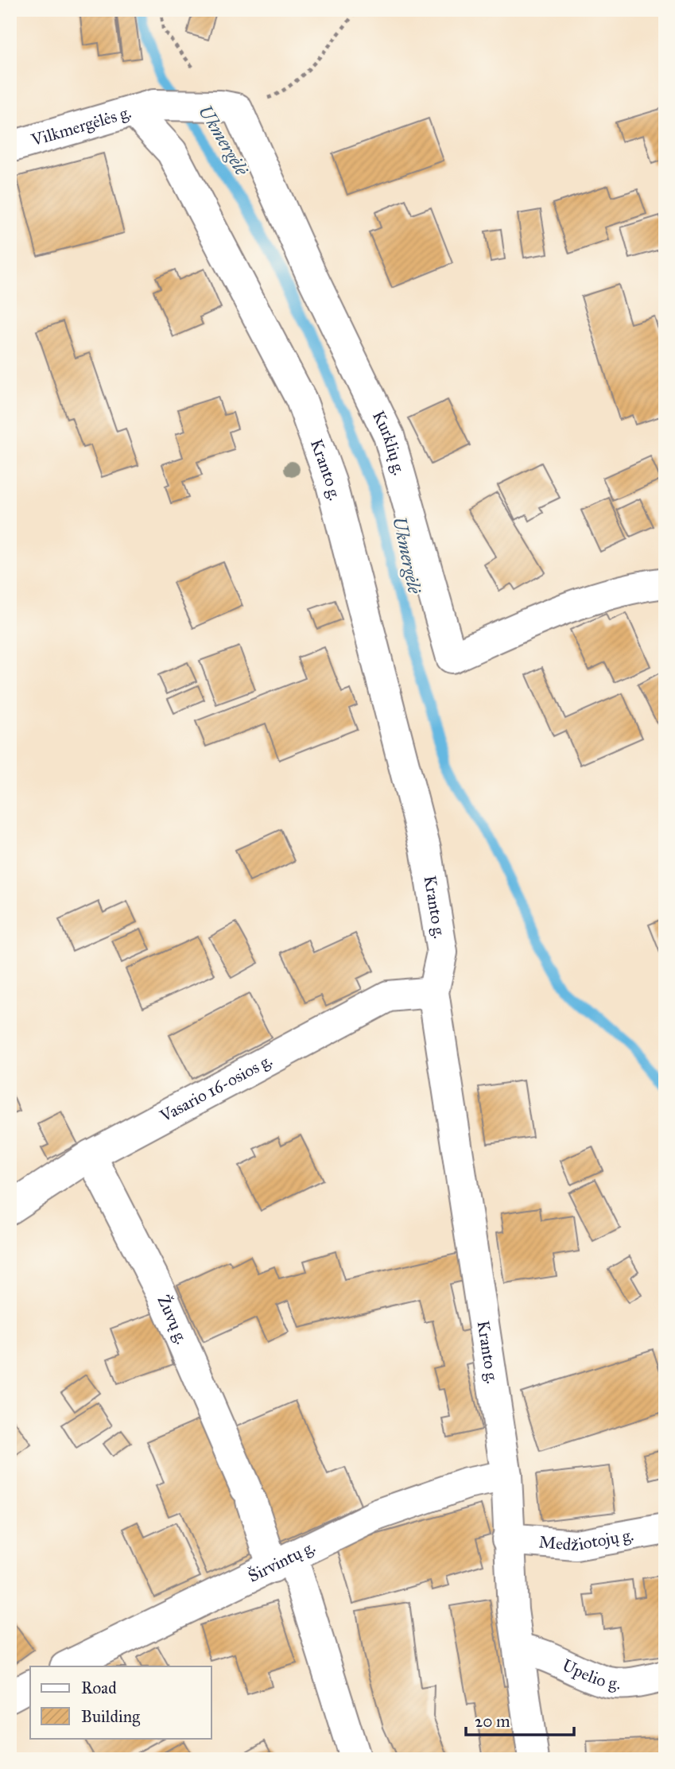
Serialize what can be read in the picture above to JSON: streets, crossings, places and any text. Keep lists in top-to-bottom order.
{
  "streets": {
    "street": [
      "Vilkmergėlės g.",
      "Kurklių g.",
      "Kranto g.",
      "Vasario 16-osios g.",
      "Žuvų g.",
      "Medžiotojų g.",
      "Širvintų g.",
      "Upelio g."
    ]
  },
  "crossings": [
    ["Vilkmergėlės g.", "Kranto g."],
    ["Kranto g.", "Vasario 16-osios g."],
    ["Kranto g.", "Medžiotojų g."],
    ["Kranto g.", "Širvintų g."],
    ["Kranto g.", "Upelio g."],
    ["Vasario 16-osios g.", "Žuvų g."],
    ["Žuvų g.", "Širvintų g."]
  ],
  "water": ["Ukmergėlė"],
  "legend": ["Road", "Building"],
  "scale_bar": "20 m"
}
